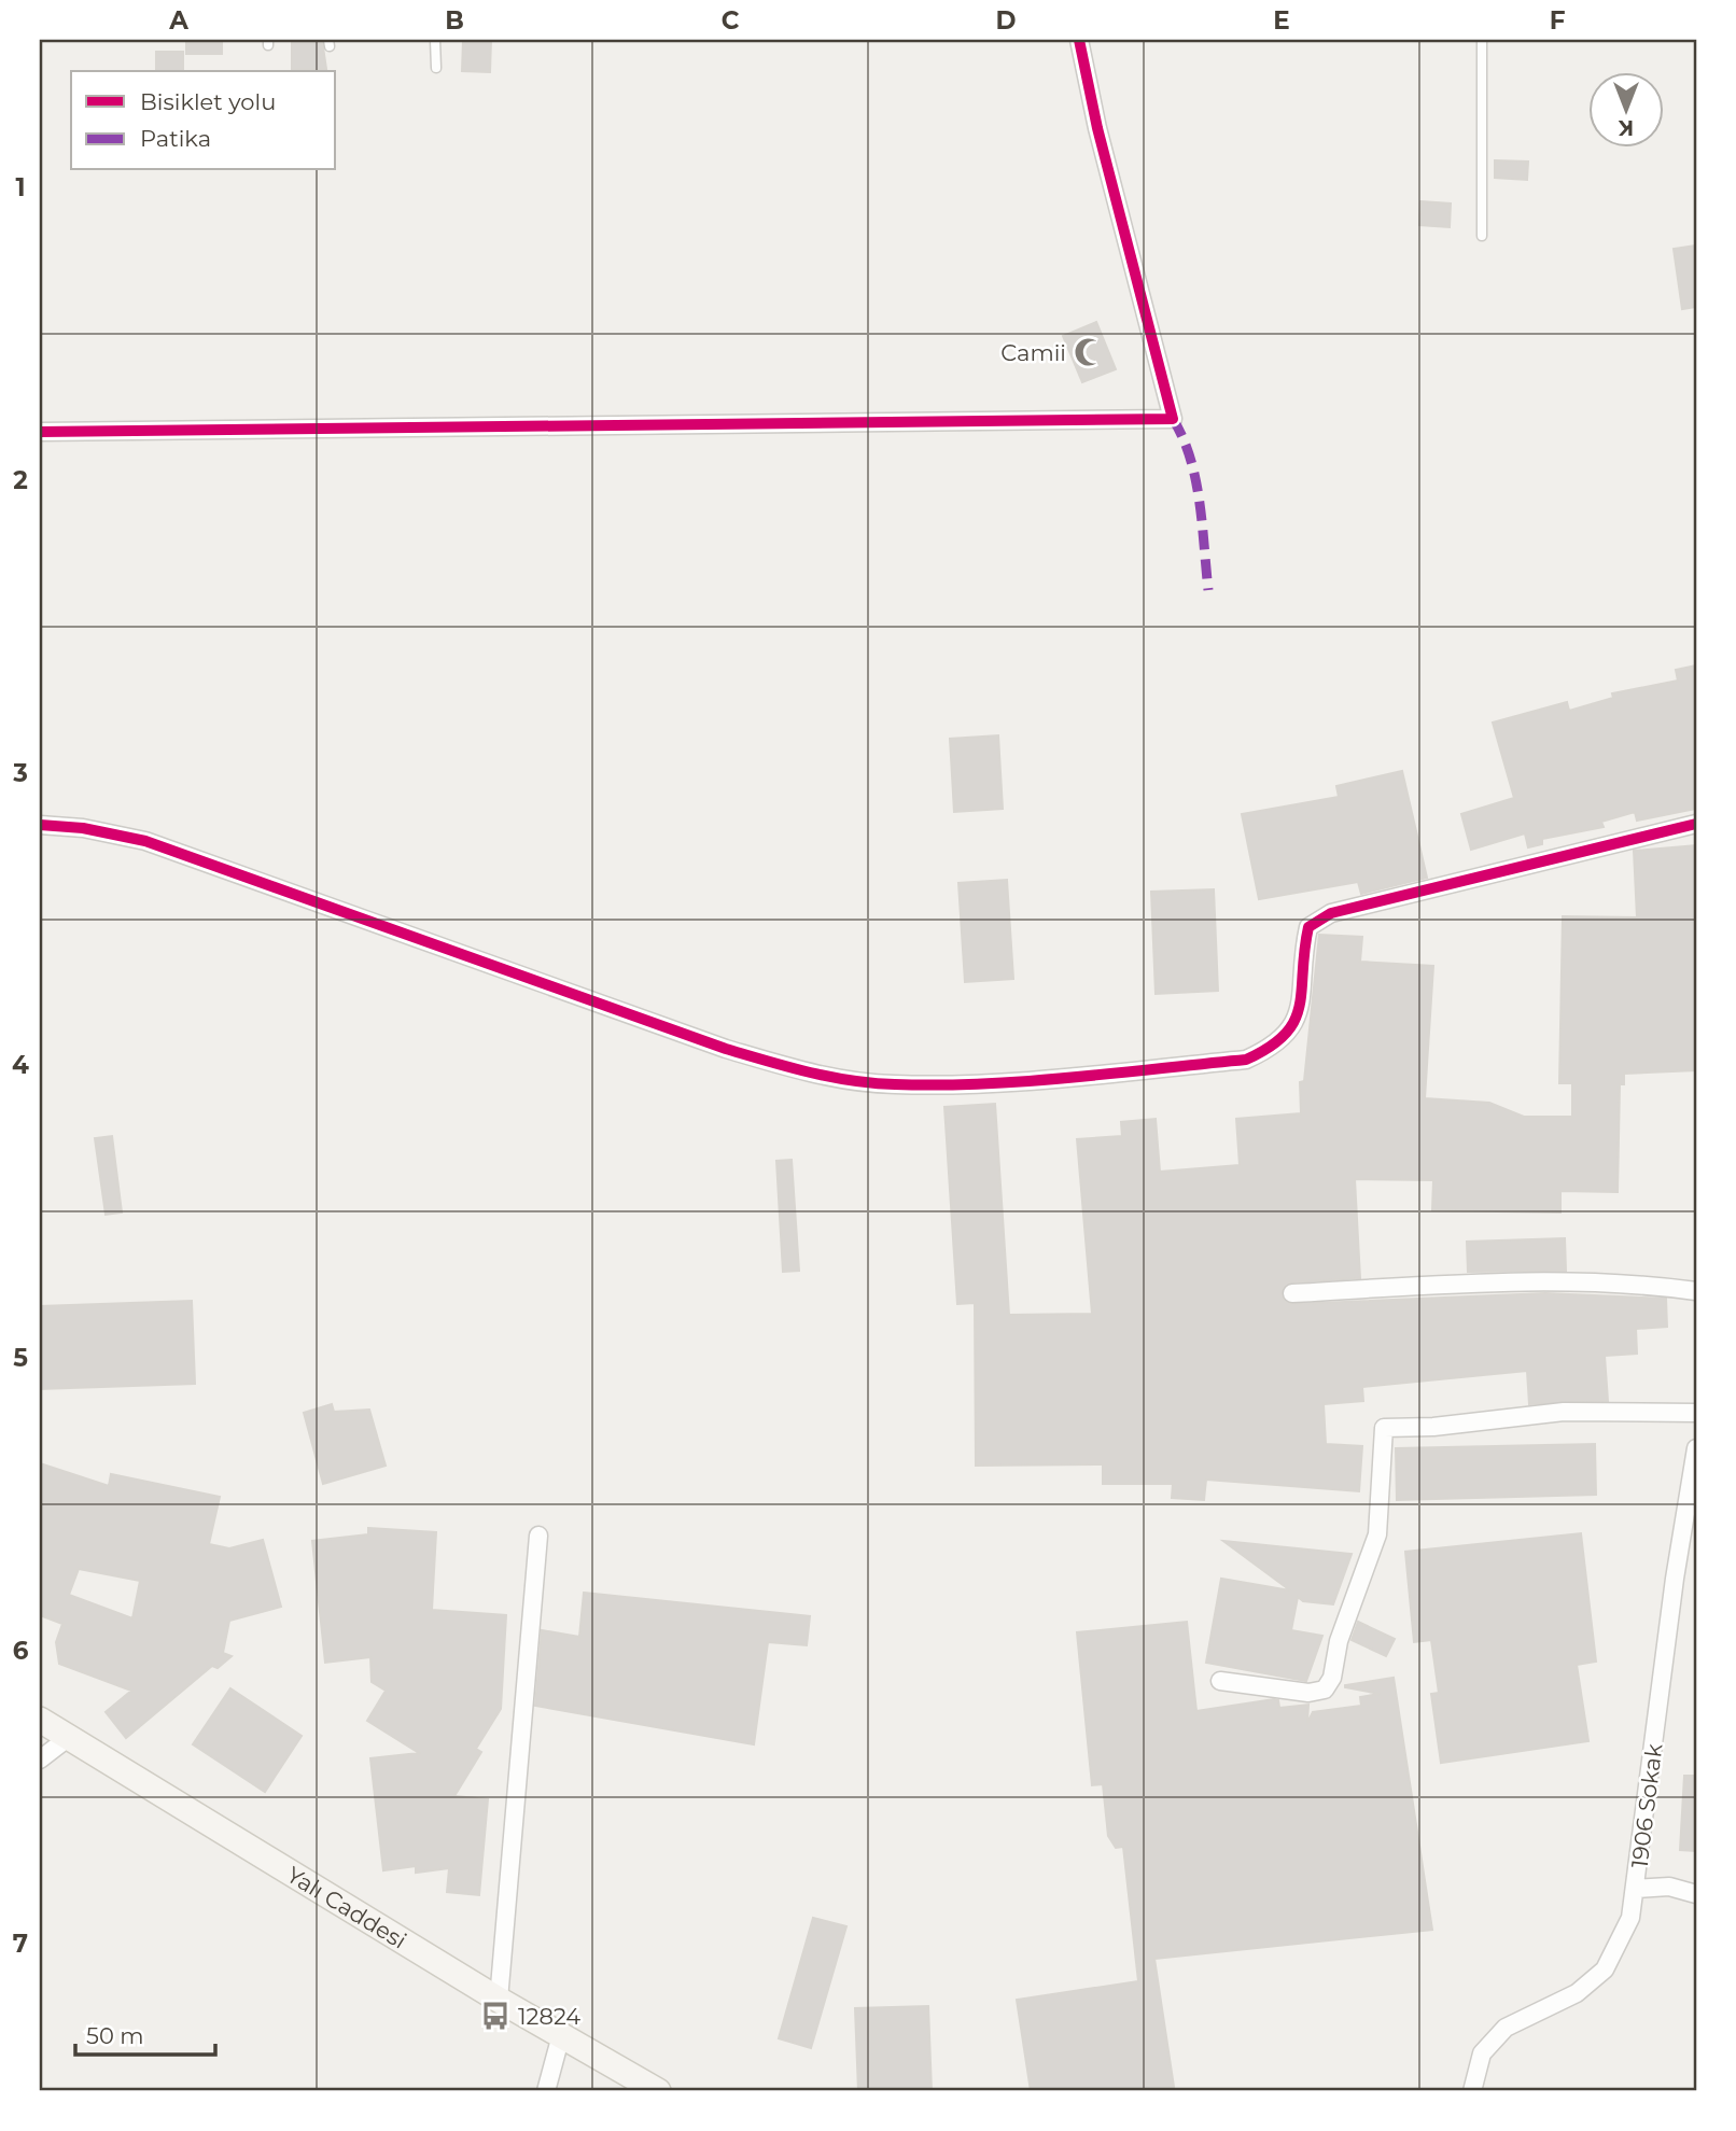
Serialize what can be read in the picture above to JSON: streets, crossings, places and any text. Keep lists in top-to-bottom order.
{
  "streets": {
    "street": ["1906 Sokak", "Yalı Caddesi"]
  },
  "places": {
    "mosque": ["Camii"],
    "bus stop": ["12824"]
  },
  "legend": ["Bisiklet yolu", "Patika"],
  "scale_bar": "50 m",
  "north": "bottom",
  "grid": {
    "columns": [
      "A",
      "B",
      "C",
      "D",
      "E",
      "F"
    ],
    "rows": [
      "1",
      "2",
      "3",
      "4",
      "5",
      "6",
      "7"
    ]
  }
}
